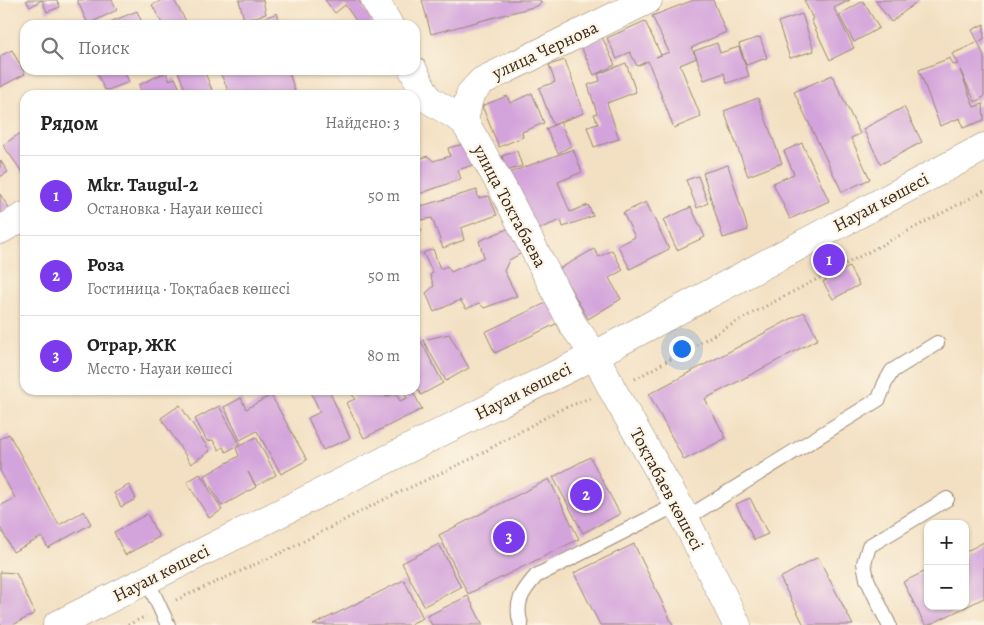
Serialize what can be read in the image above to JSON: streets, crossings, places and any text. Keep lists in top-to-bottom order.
{
  "streets": {
    "street": [
      "улица Чернова",
      "Науаи көшесі",
      "улица Токтабаева",
      "Тоқтабаев көшесі"
    ]
  },
  "crossings": [
    ["улица Чернова", "улица Токтабаева"],
    ["Науаи көшесі", "улица Токтабаева"],
    ["Науаи көшесі", "Тоқтабаев көшесі"],
    ["улица Токтабаева", "Тоқтабаев көшесі"]
  ],
  "page": {
    "search": "Поиск",
    "heading": ["Рядом", "Найдено: 3"],
    "list": [
      {
        "mark": "1",
        "name": "Mkr. Taugul-2",
        "note": "Остановка · Науаи көшесі",
        "value": "50 m"
      },
      {
        "mark": "2",
        "name": "Роза",
        "note": "Гостиница · Тоқтабаев көшесі",
        "value": "50 m"
      },
      {
        "mark": "3",
        "name": "Отрар, ЖК",
        "note": "Место · Науаи көшесі",
        "value": "80 m"
      }
    ],
    "pins": ["1", "2", "3"],
    "map_buttons": ["+", "−"]
  }
}
